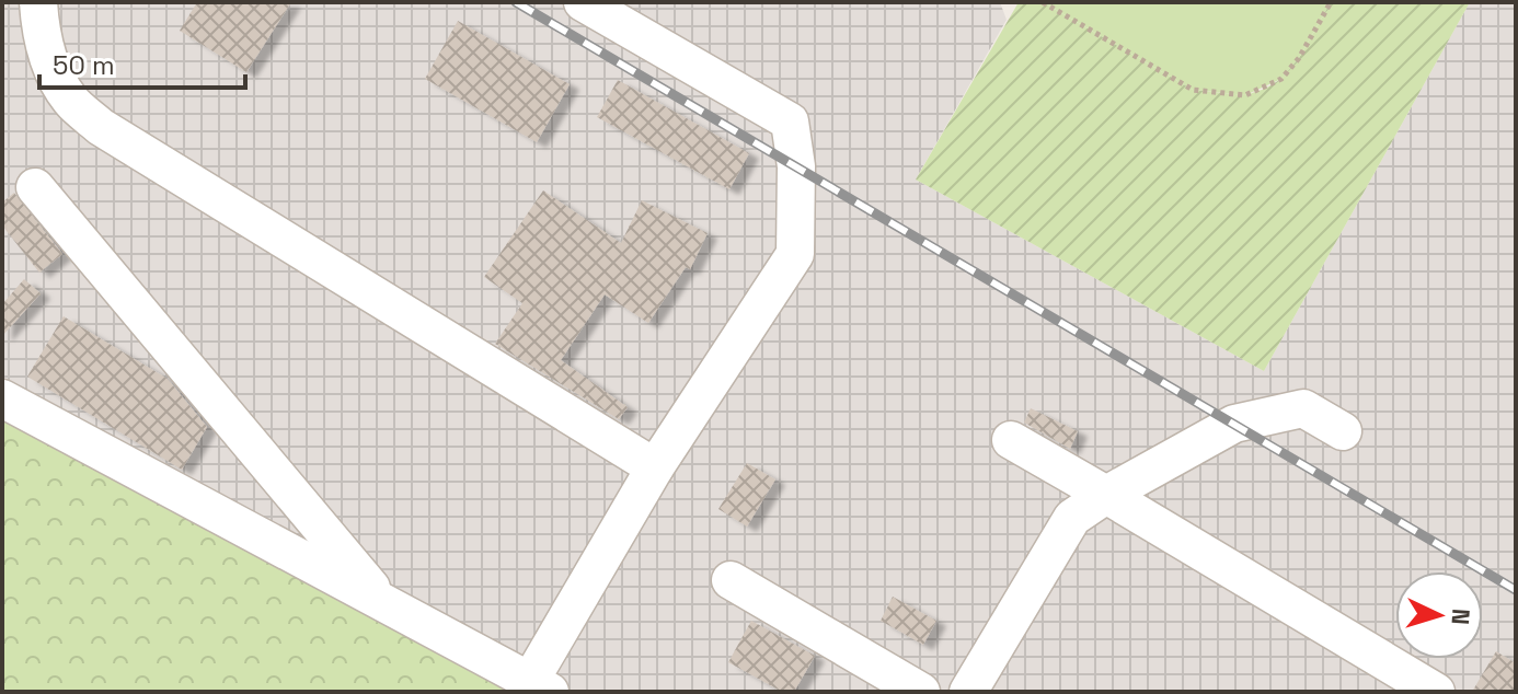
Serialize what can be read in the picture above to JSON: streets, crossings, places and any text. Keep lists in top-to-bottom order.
{
  "scale_bar": "50 m",
  "north": "right"
}
